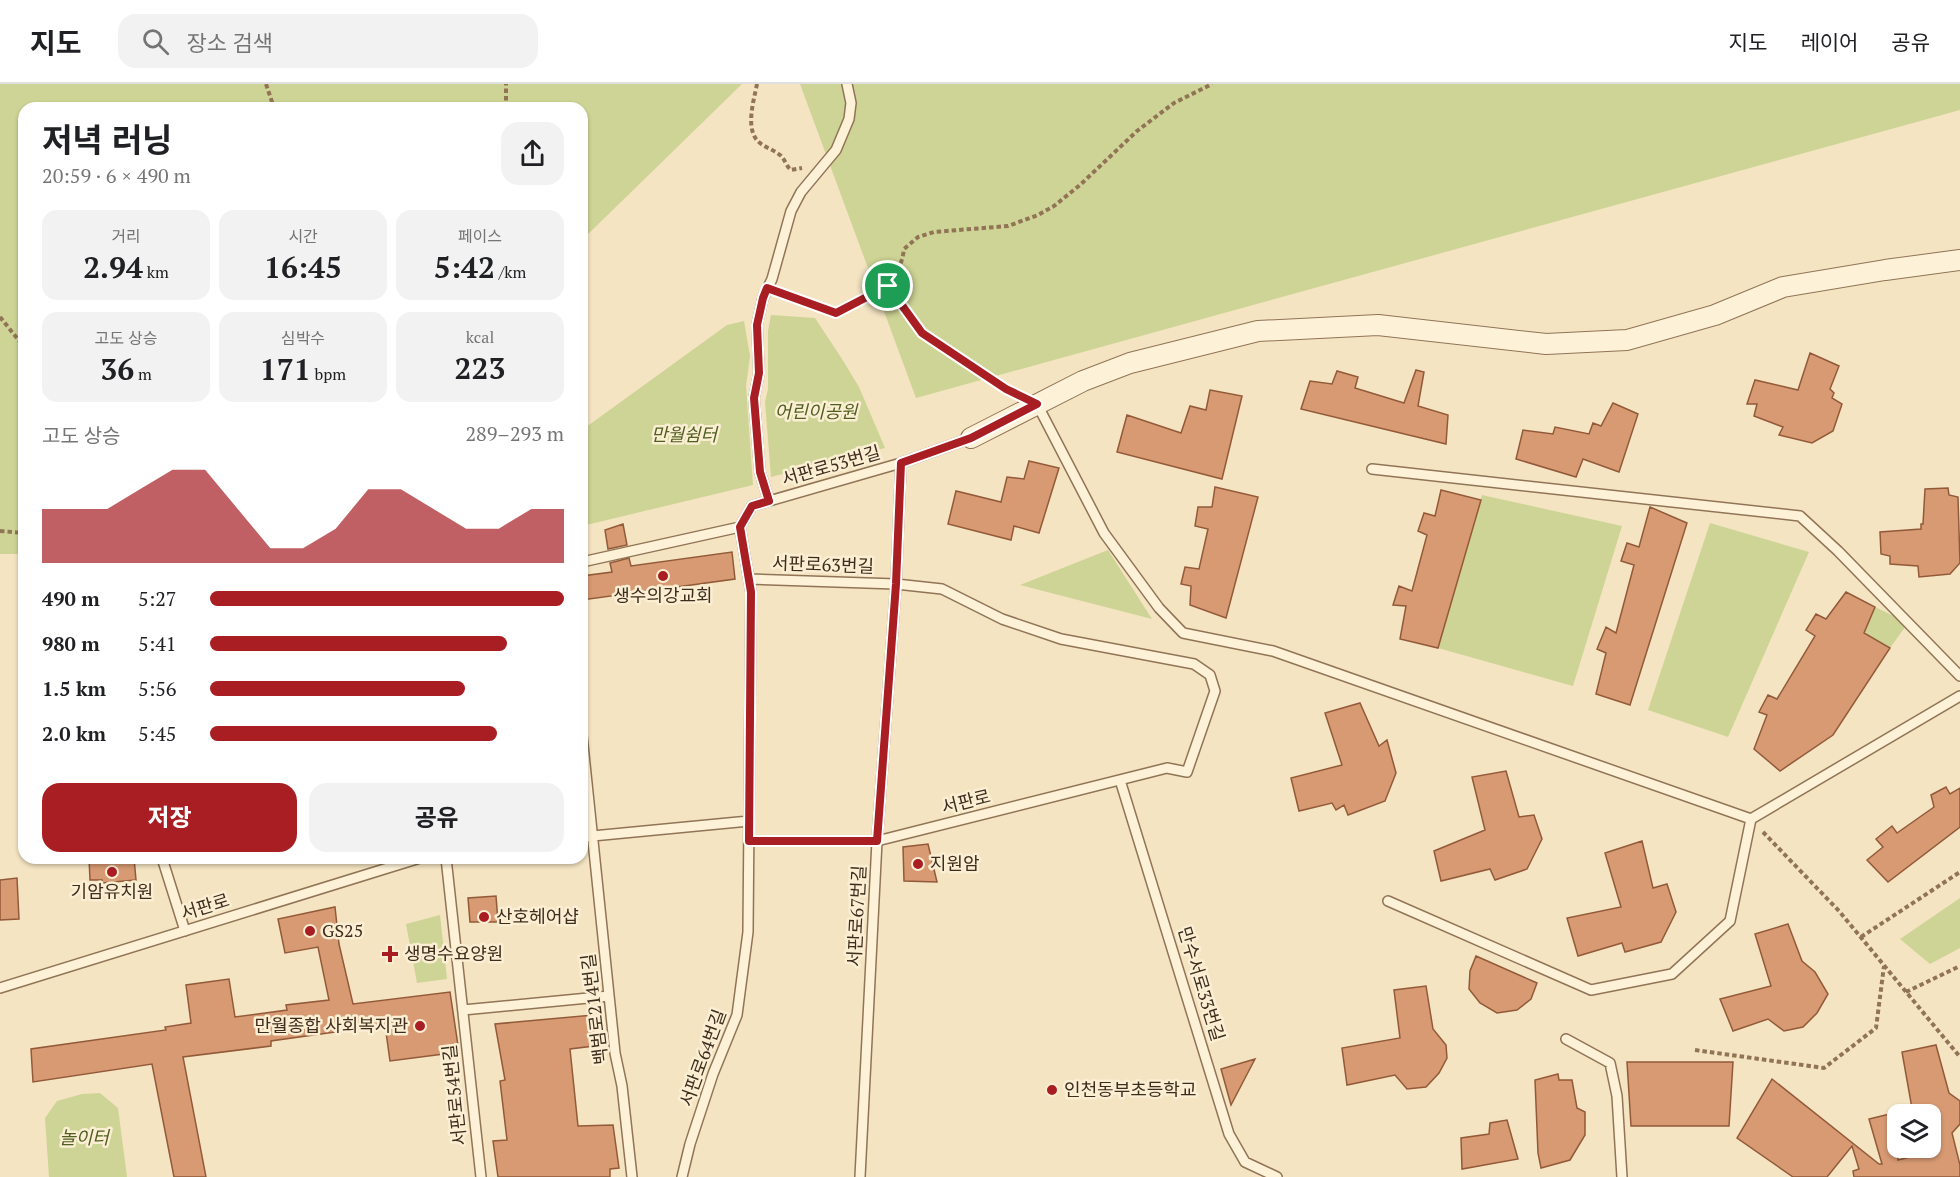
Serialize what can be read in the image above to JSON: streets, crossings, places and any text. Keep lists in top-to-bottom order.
{
  "streets": {
    "lane": [
      "서판로53번길",
      "서판로63번길",
      "서판로",
      "서판로67번길",
      "만수서로33번길",
      "백범로214번길",
      "서판로64번길",
      "서판로54번길"
    ]
  },
  "crossings": [
    ["서판로53번길", "서판로63번길"],
    ["서판로53번길", "서판로67번길"],
    ["서판로63번길", "서판로"],
    ["서판로63번길", "서판로67번길"],
    ["서판로63번길", "서판로64번길"],
    ["서판로", "서판로67번길"],
    ["서판로", "만수서로33번길"],
    ["서판로", "서판로64번길"]
  ],
  "parks": ["어린이공원", "만월쉼터", "놀이터"],
  "places": {
    "other": [
      "생수의강교회",
      "지원암",
      "기암유치원",
      "산호헤어샵",
      "GS25",
      "만월종합 사회복지관",
      "인천동부초등학교"
    ],
    "health": ["생명수요양원"]
  },
  "page": {
    "header": "지도",
    "search": "장소 검색",
    "nav": ["지도", "레이어", "공유"],
    "heading": ["저녁 러닝", "20:59 · 6 × 490 m"],
    "stats": [
      ["거리", "2.94 km"],
      ["시간", "16:45"],
      ["페이스", "5:42 /km"],
      ["고도 상승", "36 m"],
      ["심박수", "171 bpm"],
      ["kcal", "223"]
    ],
    "chart": ["고도 상승", "289–293 m"],
    "list": [
      {
        "name": "490 m",
        "note": "5:27"
      },
      {
        "name": "980 m",
        "note": "5:41"
      },
      {
        "name": "1.5 km",
        "note": "5:56"
      },
      {
        "name": "2.0 km",
        "note": "5:45"
      }
    ],
    "buttons": ["저장", "공유"]
  }
}
